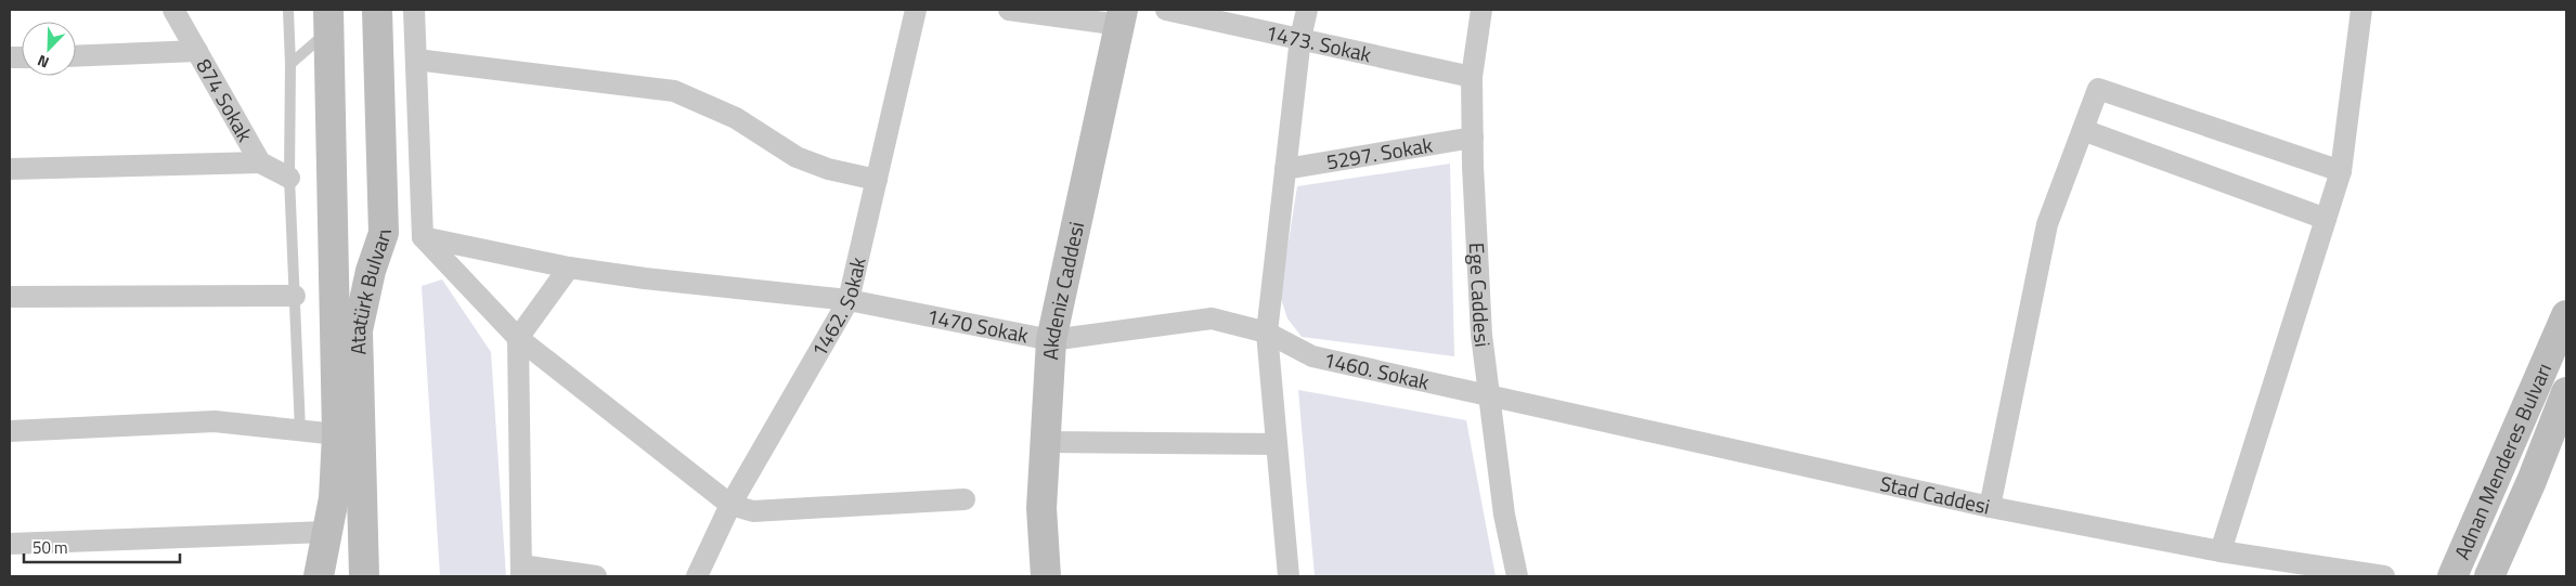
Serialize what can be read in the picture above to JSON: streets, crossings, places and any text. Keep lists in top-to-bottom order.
{
  "streets": {
    "main road": ["Akdeniz Caddesi", "Atatürk Bulvarı", "Adnan Menderes Bulvarı"],
    "street": [
      "1473. Sokak",
      "874 Sokak",
      "5297. Sokak",
      "Ege Caddesi",
      "1462. Sokak",
      "1470 Sokak",
      "1460. Sokak",
      "Stad Caddesi"
    ]
  },
  "crossings": [
    ["1473. Sokak", "Ege Caddesi"],
    ["5297. Sokak", "Ege Caddesi"],
    ["Akdeniz Caddesi", "1470 Sokak"],
    ["Ege Caddesi", "1460. Sokak"],
    ["Ege Caddesi", "Stad Caddesi"],
    ["1462. Sokak", "1470 Sokak"],
    ["1470 Sokak", "1460. Sokak"],
    ["1460. Sokak", "Stad Caddesi"]
  ],
  "scale_bar": "50 m",
  "north": "bottom left"
}
